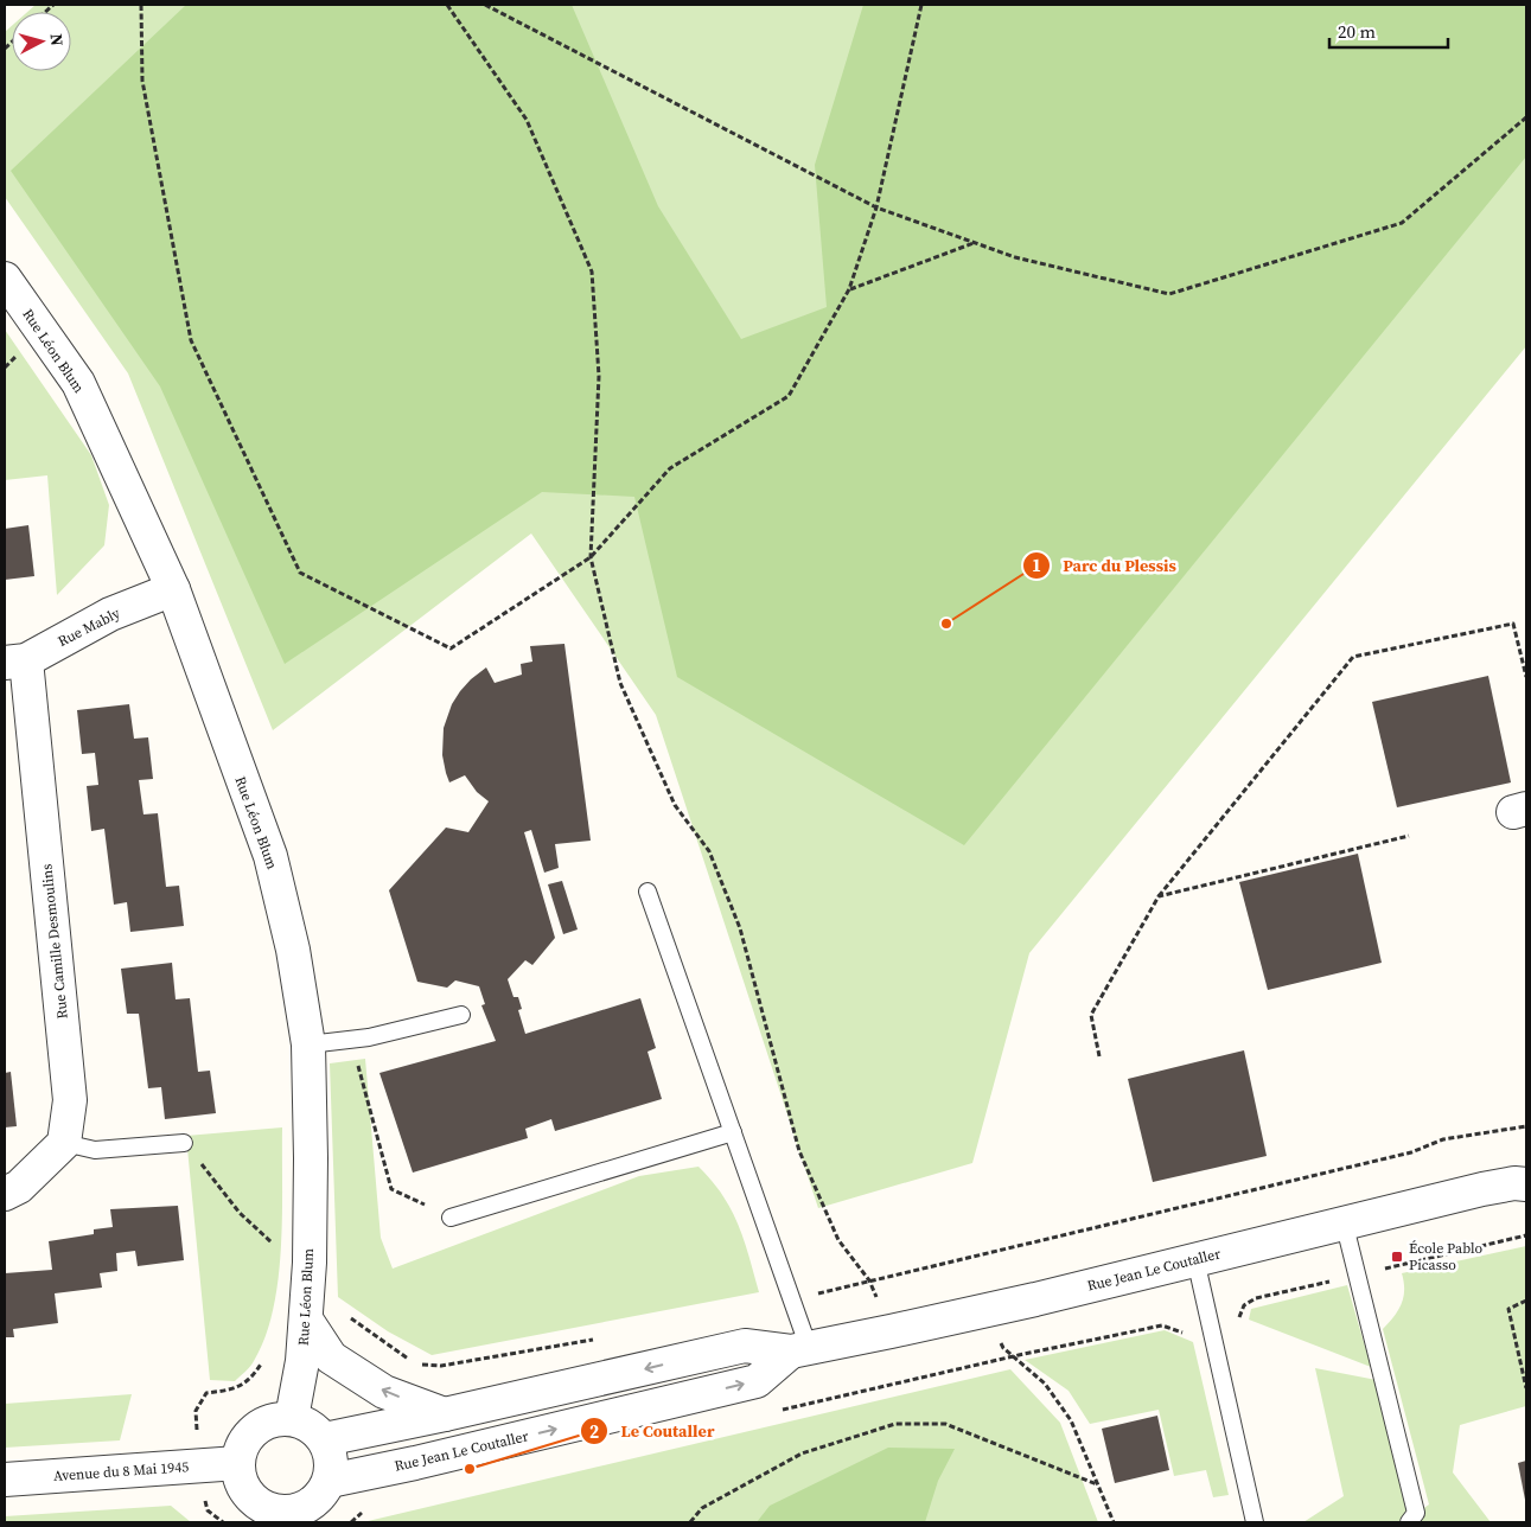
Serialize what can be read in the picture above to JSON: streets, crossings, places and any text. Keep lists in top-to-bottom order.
{
  "streets": {
    "street": [
      "Rue Léon Blum",
      "Rue Mably",
      "Rue Camille Desmoulins",
      "Rue Jean Le Coutaller",
      "Avenue du 8 Mai 1945"
    ]
  },
  "crossings": [
    ["Rue Léon Blum", "Rue Mably"],
    ["Rue Léon Blum", "Rue Jean Le Coutaller"],
    ["Rue Léon Blum", "Avenue du 8 Mai 1945"],
    ["Rue Mably", "Rue Camille Desmoulins"],
    ["Rue Jean Le Coutaller", "Avenue du 8 Mai 1945"]
  ],
  "places": {
    "other": ["Parc du Plessis", "Le Coutaller"],
    "transit": ["École Pablo Picasso"]
  },
  "scale_bar": "20 m",
  "north": "right"
}
